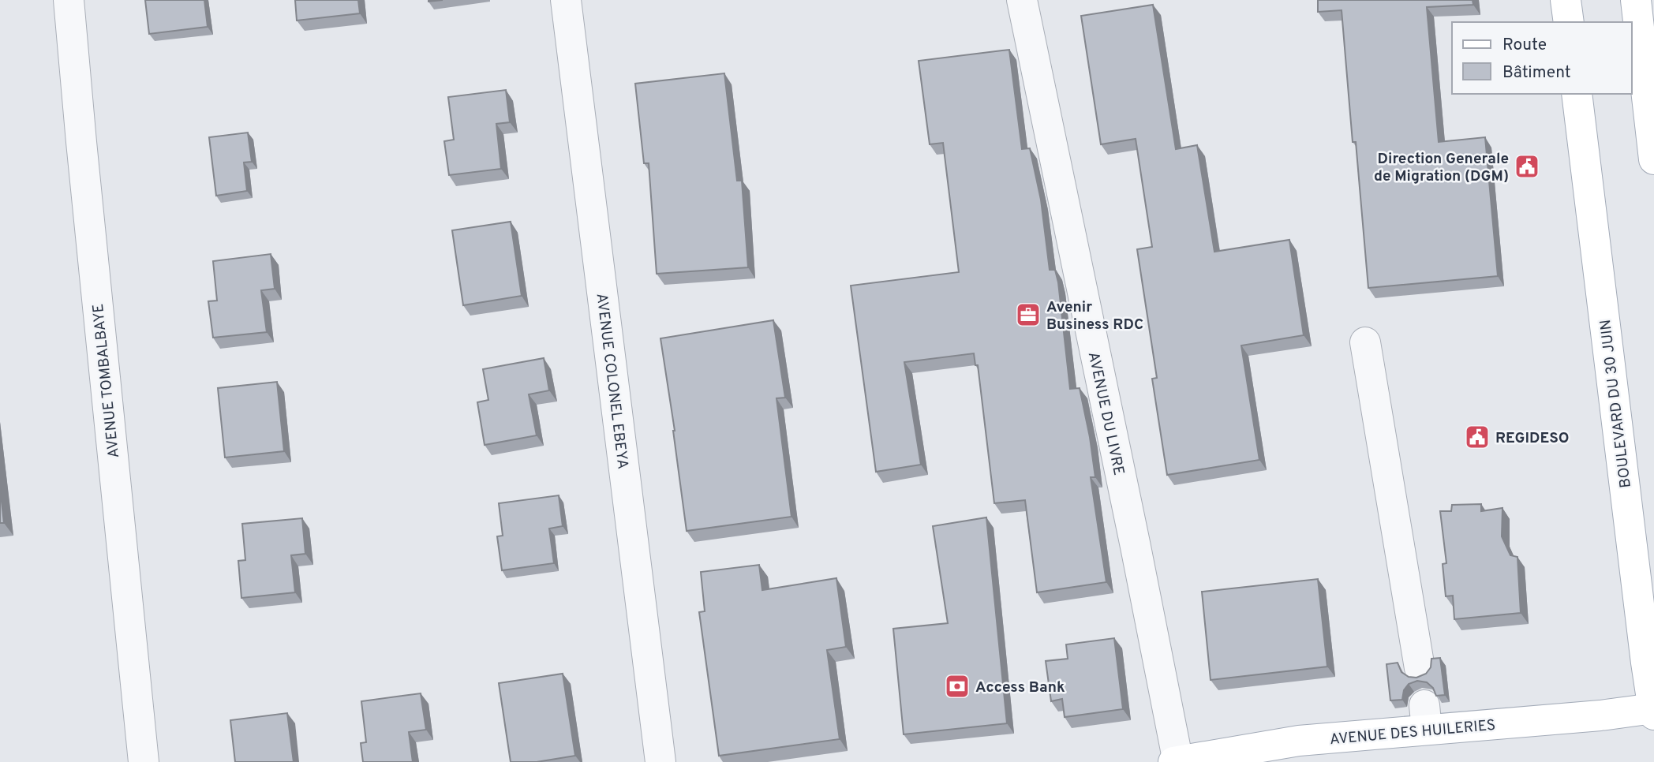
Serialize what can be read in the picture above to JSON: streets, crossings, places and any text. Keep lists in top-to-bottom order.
{
  "streets": {
    "main road": ["BOULEVARD DU 30 JUIN", "AVENUE DES HUILERIES"],
    "street": ["AVENUE TOMBALBAYE", "AVENUE COLONEL EBEYA", "AVENUE DU LIVRE"]
  },
  "crossings": [
    ["BOULEVARD DU 30 JUIN", "AVENUE DES HUILERIES"],
    ["AVENUE DU LIVRE", "AVENUE DES HUILERIES"]
  ],
  "places": {
    "public building": ["Direction Generale de Migration (DGM)", "REGIDESO"],
    "office": ["Avenir Business RDC"],
    "bank": ["Access Bank"]
  },
  "legend": ["Route", "Bâtiment"]
}
